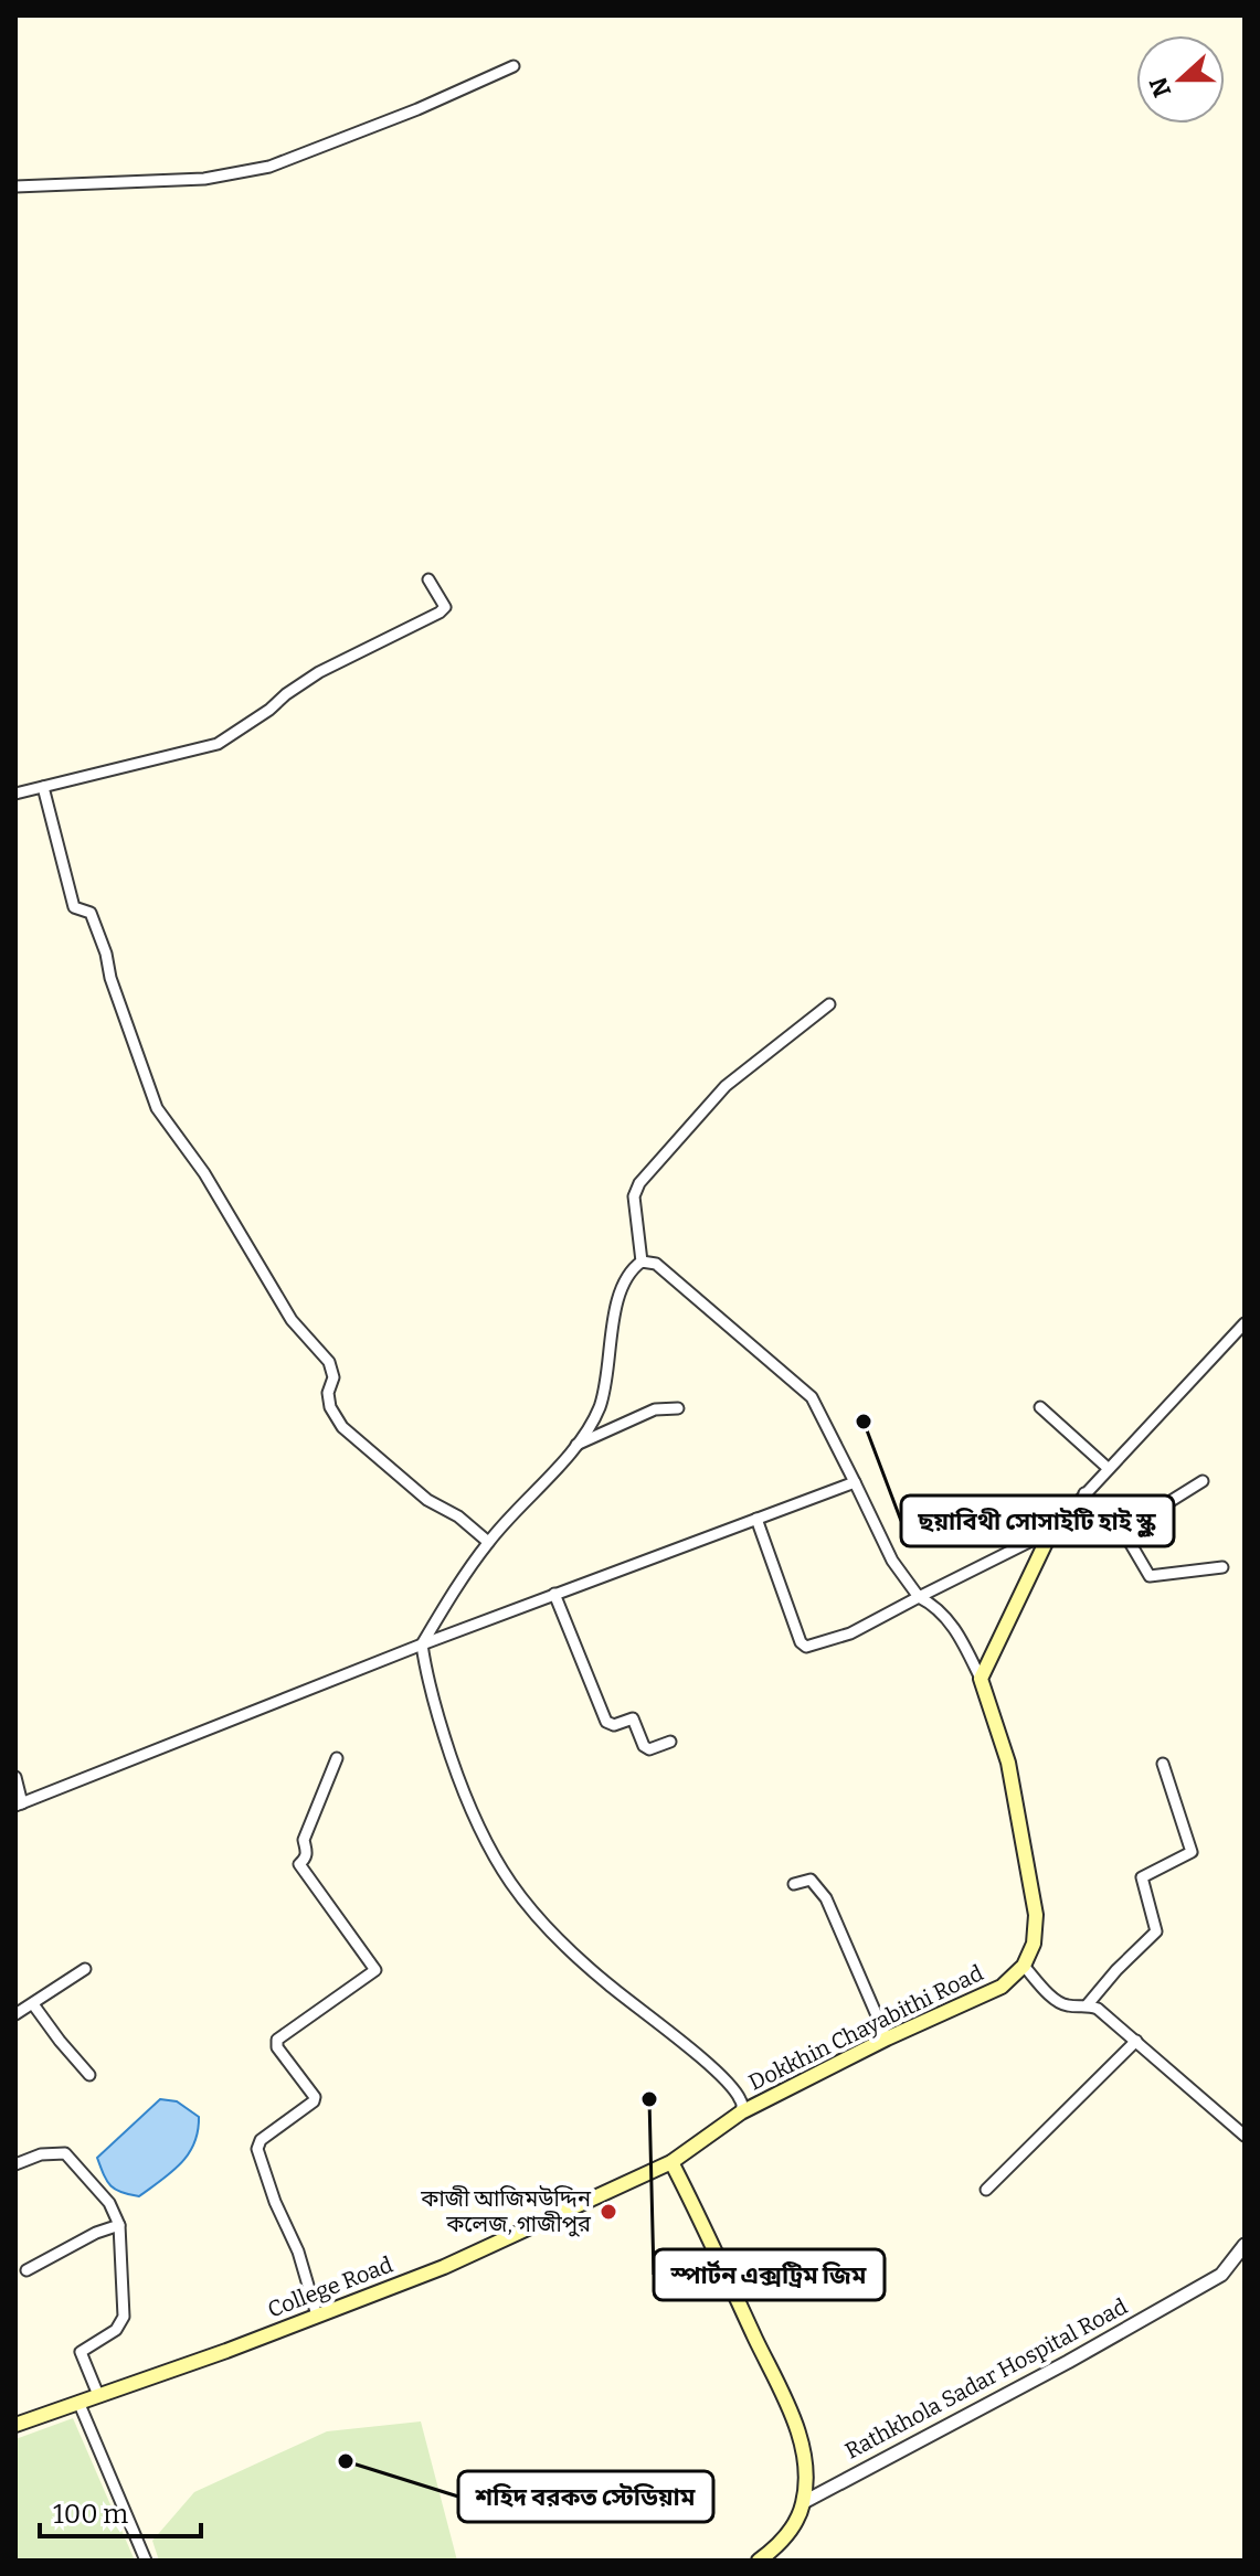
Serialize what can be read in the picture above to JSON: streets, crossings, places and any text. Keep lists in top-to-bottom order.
{
  "streets": {
    "main road": ["Dokkhin Chayabithi Road", "College Road"],
    "street": ["Rathkhola Sadar Hospital Road"]
  },
  "crossings": [
    ["Dokkhin Chayabithi Road", "College Road"]
  ],
  "places": [
    "ছয়াবিথী সোসাইটি হাই স্কুল",
    "স্পার্টন এক্সট্রিম জিম",
    "কাজী আজিমউদ্দিন কলেজ, গাজীপুর",
    "শহিদ বরকত স্টেডিয়াম"
  ],
  "scale_bar": "100 m",
  "north": "left"
}
